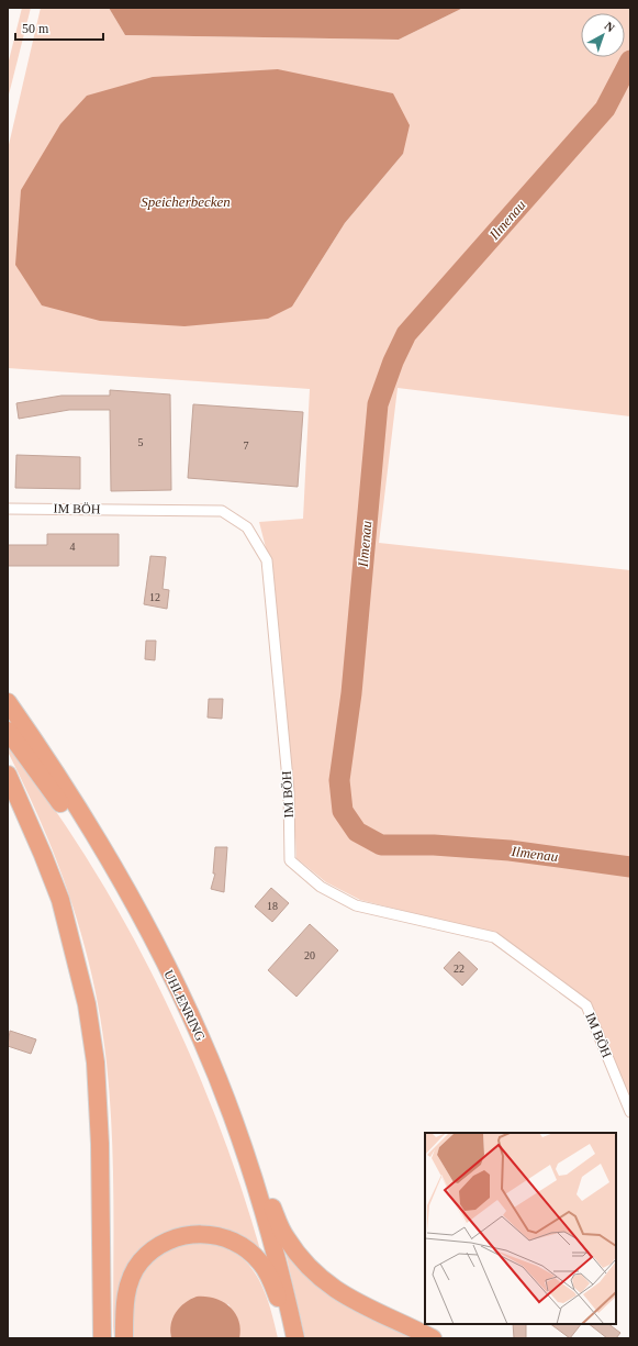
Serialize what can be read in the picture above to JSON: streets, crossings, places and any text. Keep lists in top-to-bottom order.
{
  "streets": {
    "highway": ["UHLENRING"],
    "street": ["IM BÖH"]
  },
  "water": ["Speicherbecken", "Ilmenau"],
  "house_numbers": [
    "5",
    "7",
    "4",
    "12",
    "18",
    "20",
    "22"
  ],
  "scale_bar": "50 m",
  "north": "top right"
}
